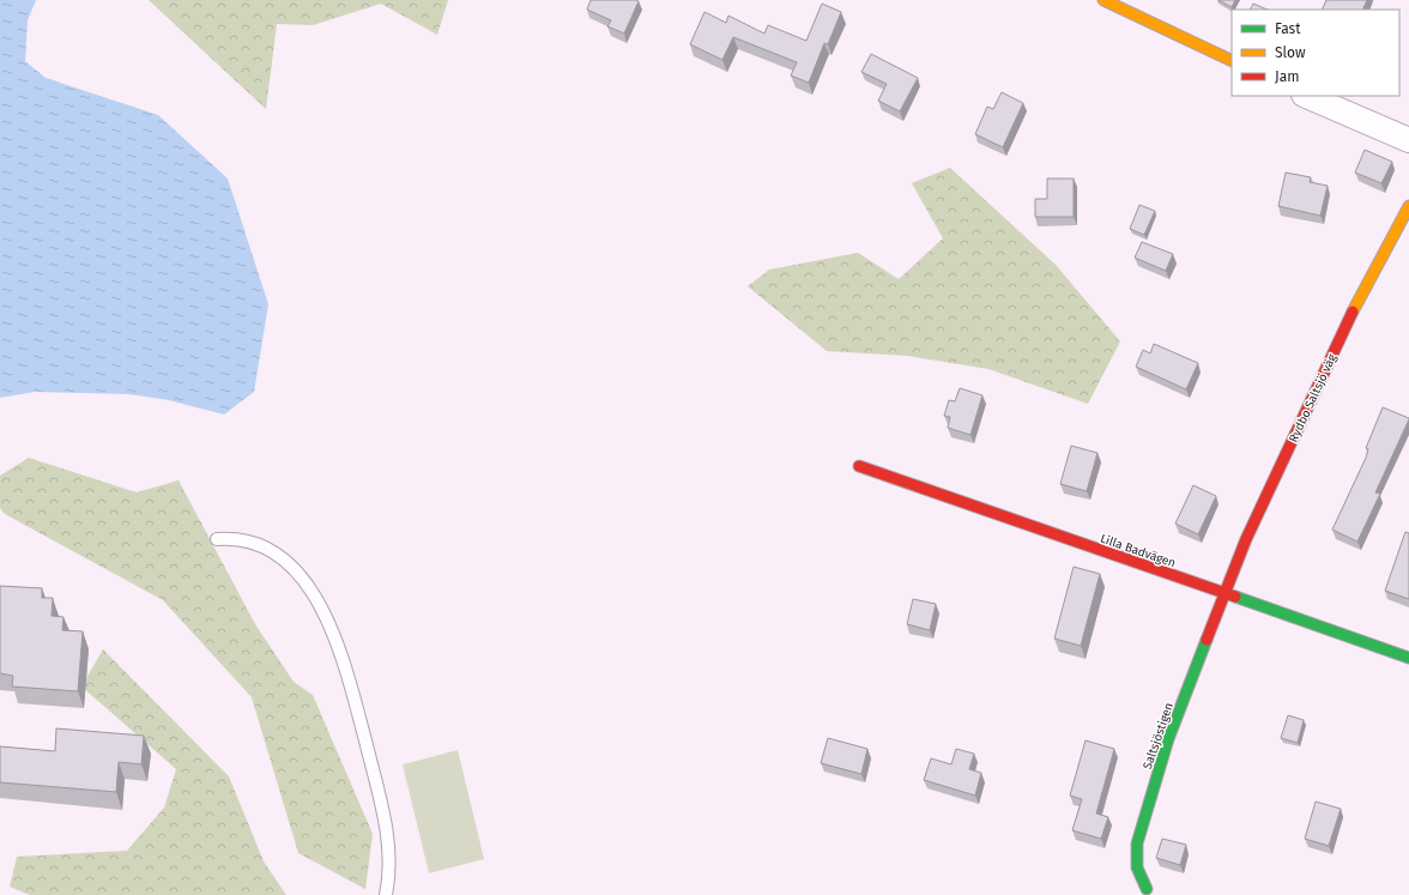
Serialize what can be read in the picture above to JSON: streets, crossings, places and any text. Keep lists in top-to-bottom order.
{
  "streets": {
    "street": ["Rydbo Saltsjö väg", "Lilla Badvägen", "Saltsjöstigen"]
  },
  "crossings": [
    ["Rydbo Saltsjö väg", "Lilla Badvägen"],
    ["Rydbo Saltsjö väg", "Saltsjöstigen"],
    ["Lilla Badvägen", "Saltsjöstigen"]
  ],
  "legend": ["Fast", "Slow", "Jam"]
}
